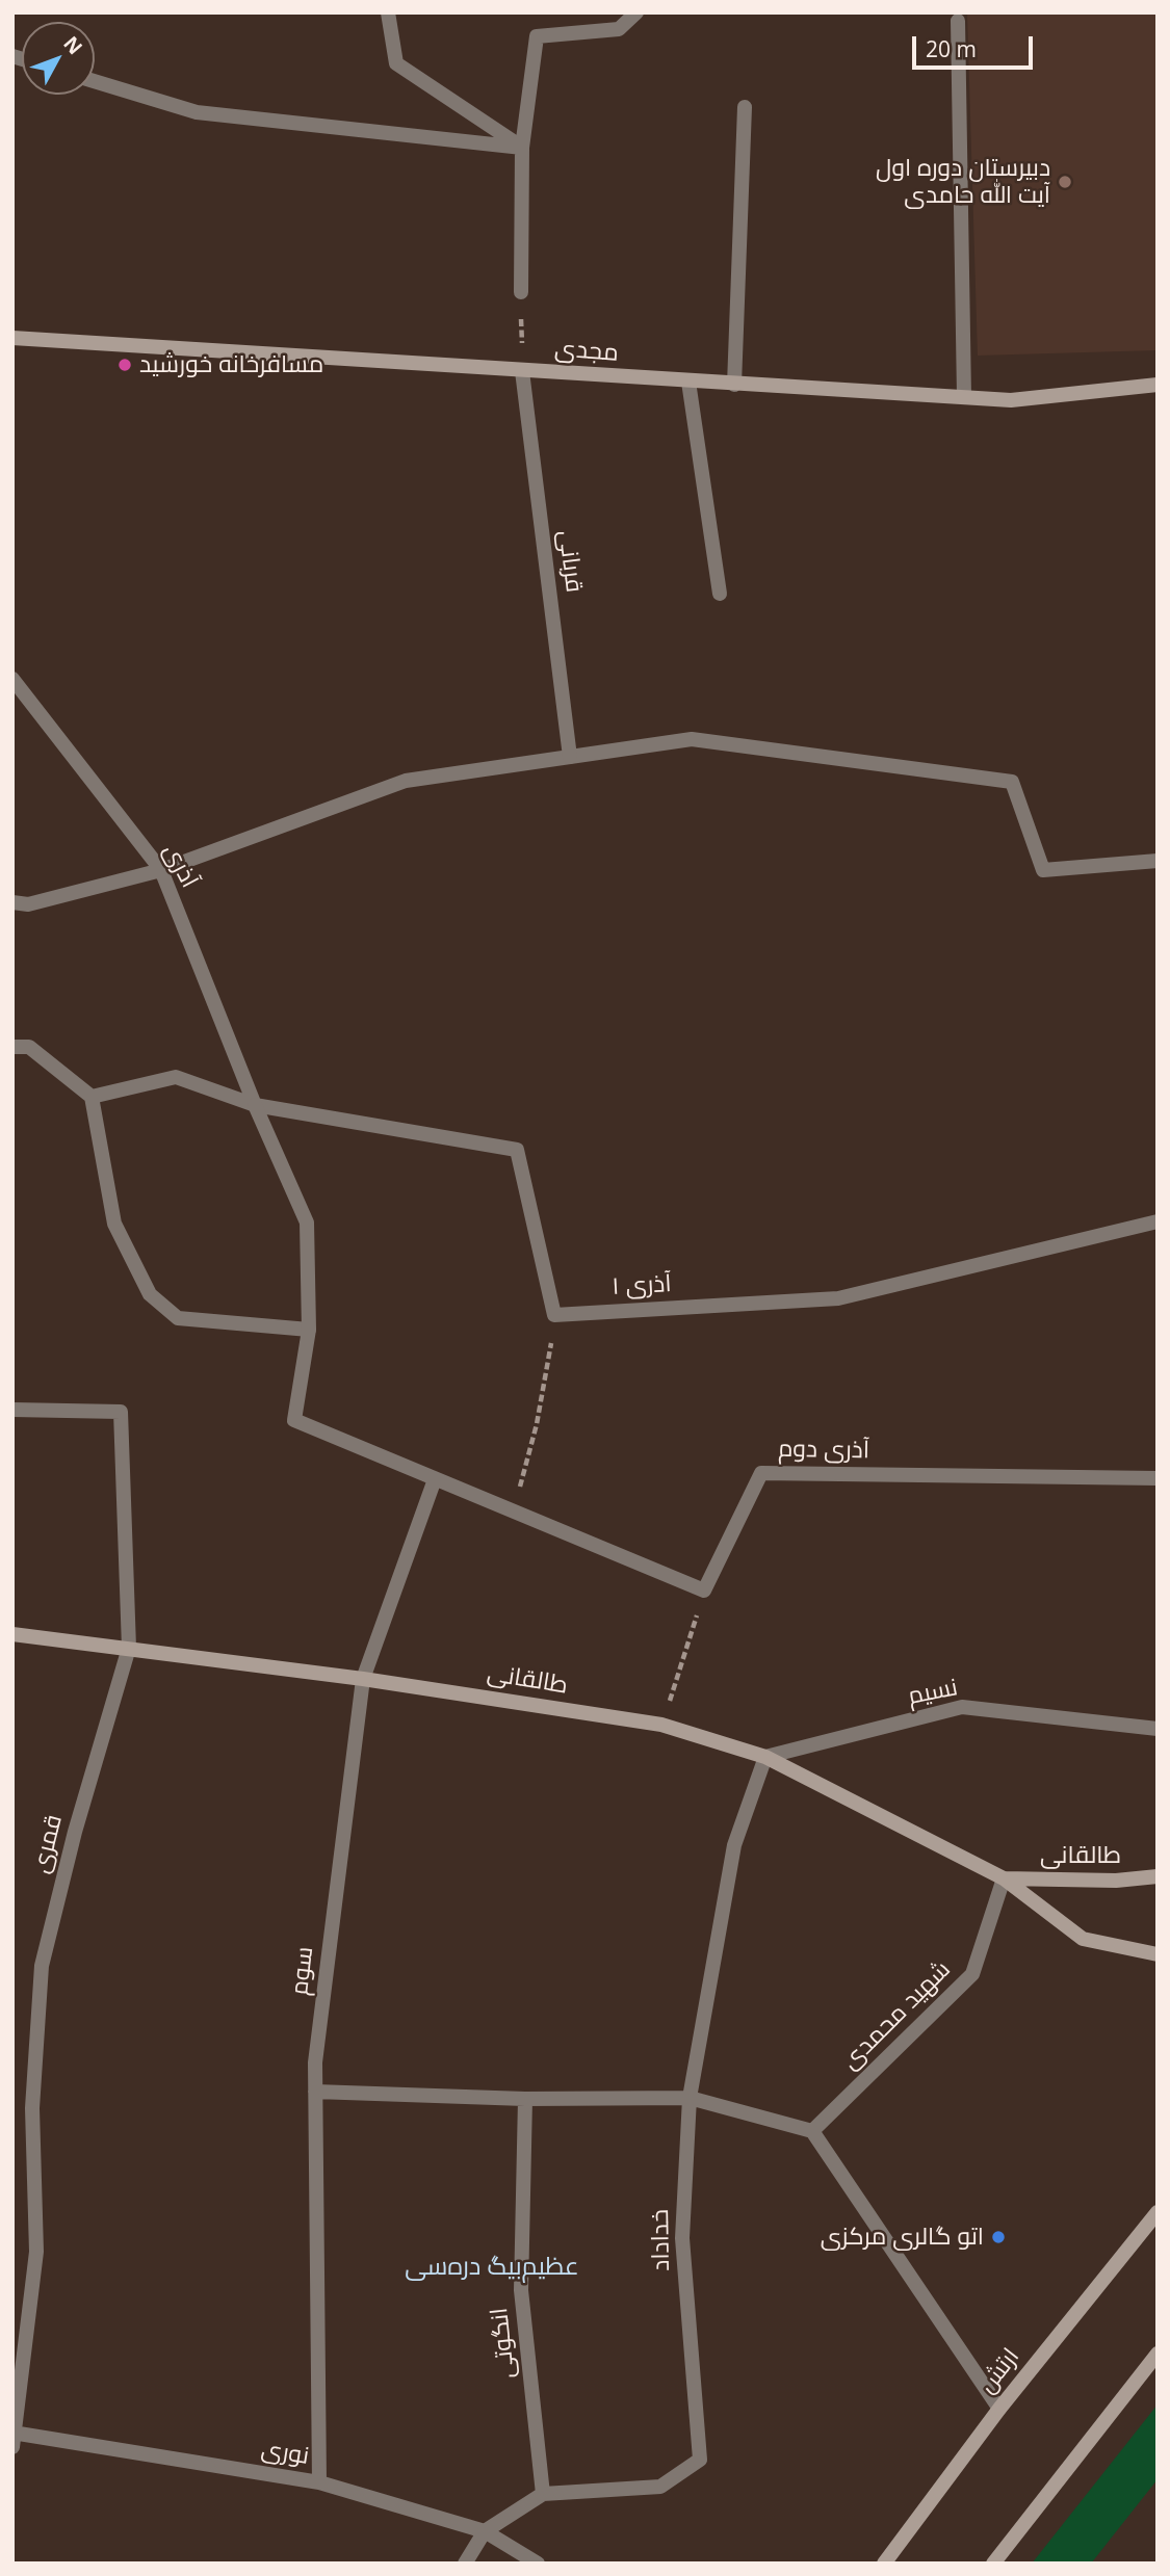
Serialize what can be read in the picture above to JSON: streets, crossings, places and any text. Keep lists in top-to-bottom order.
{
  "streets": {
    "street": [
      "مجدی",
      "قربانی",
      "آذری",
      "آذری ۱",
      "آذری دوم",
      "طالقانی",
      "نسیم",
      "قمری",
      "سوم",
      "شهید محمدی",
      "خداداد",
      "انگوتی",
      "ارتش",
      "نوری"
    ]
  },
  "crossings": [
    ["مجدی", "قربانی"],
    ["آذری", "سوم"],
    ["طالقانی", "نسیم"],
    ["طالقانی", "قمری"],
    ["طالقانی", "سوم"],
    ["طالقانی", "شهید محمدی"],
    ["طالقانی", "خداداد"],
    ["نسیم", "خداداد"],
    ["قمری", "نوری"],
    ["سوم", "نوری"],
    ["خداداد", "انگوتی"],
    ["خداداد", "نوری"]
  ],
  "districts": ["عظیم‌بیگ دره‌سی"],
  "places": ["دبیرستان دوره اول آیت الله حامدی", "مسافرخانه خورشید", "اتو گالری مرکزی"],
  "scale_bar": "20 m",
  "north": "top right"
}
